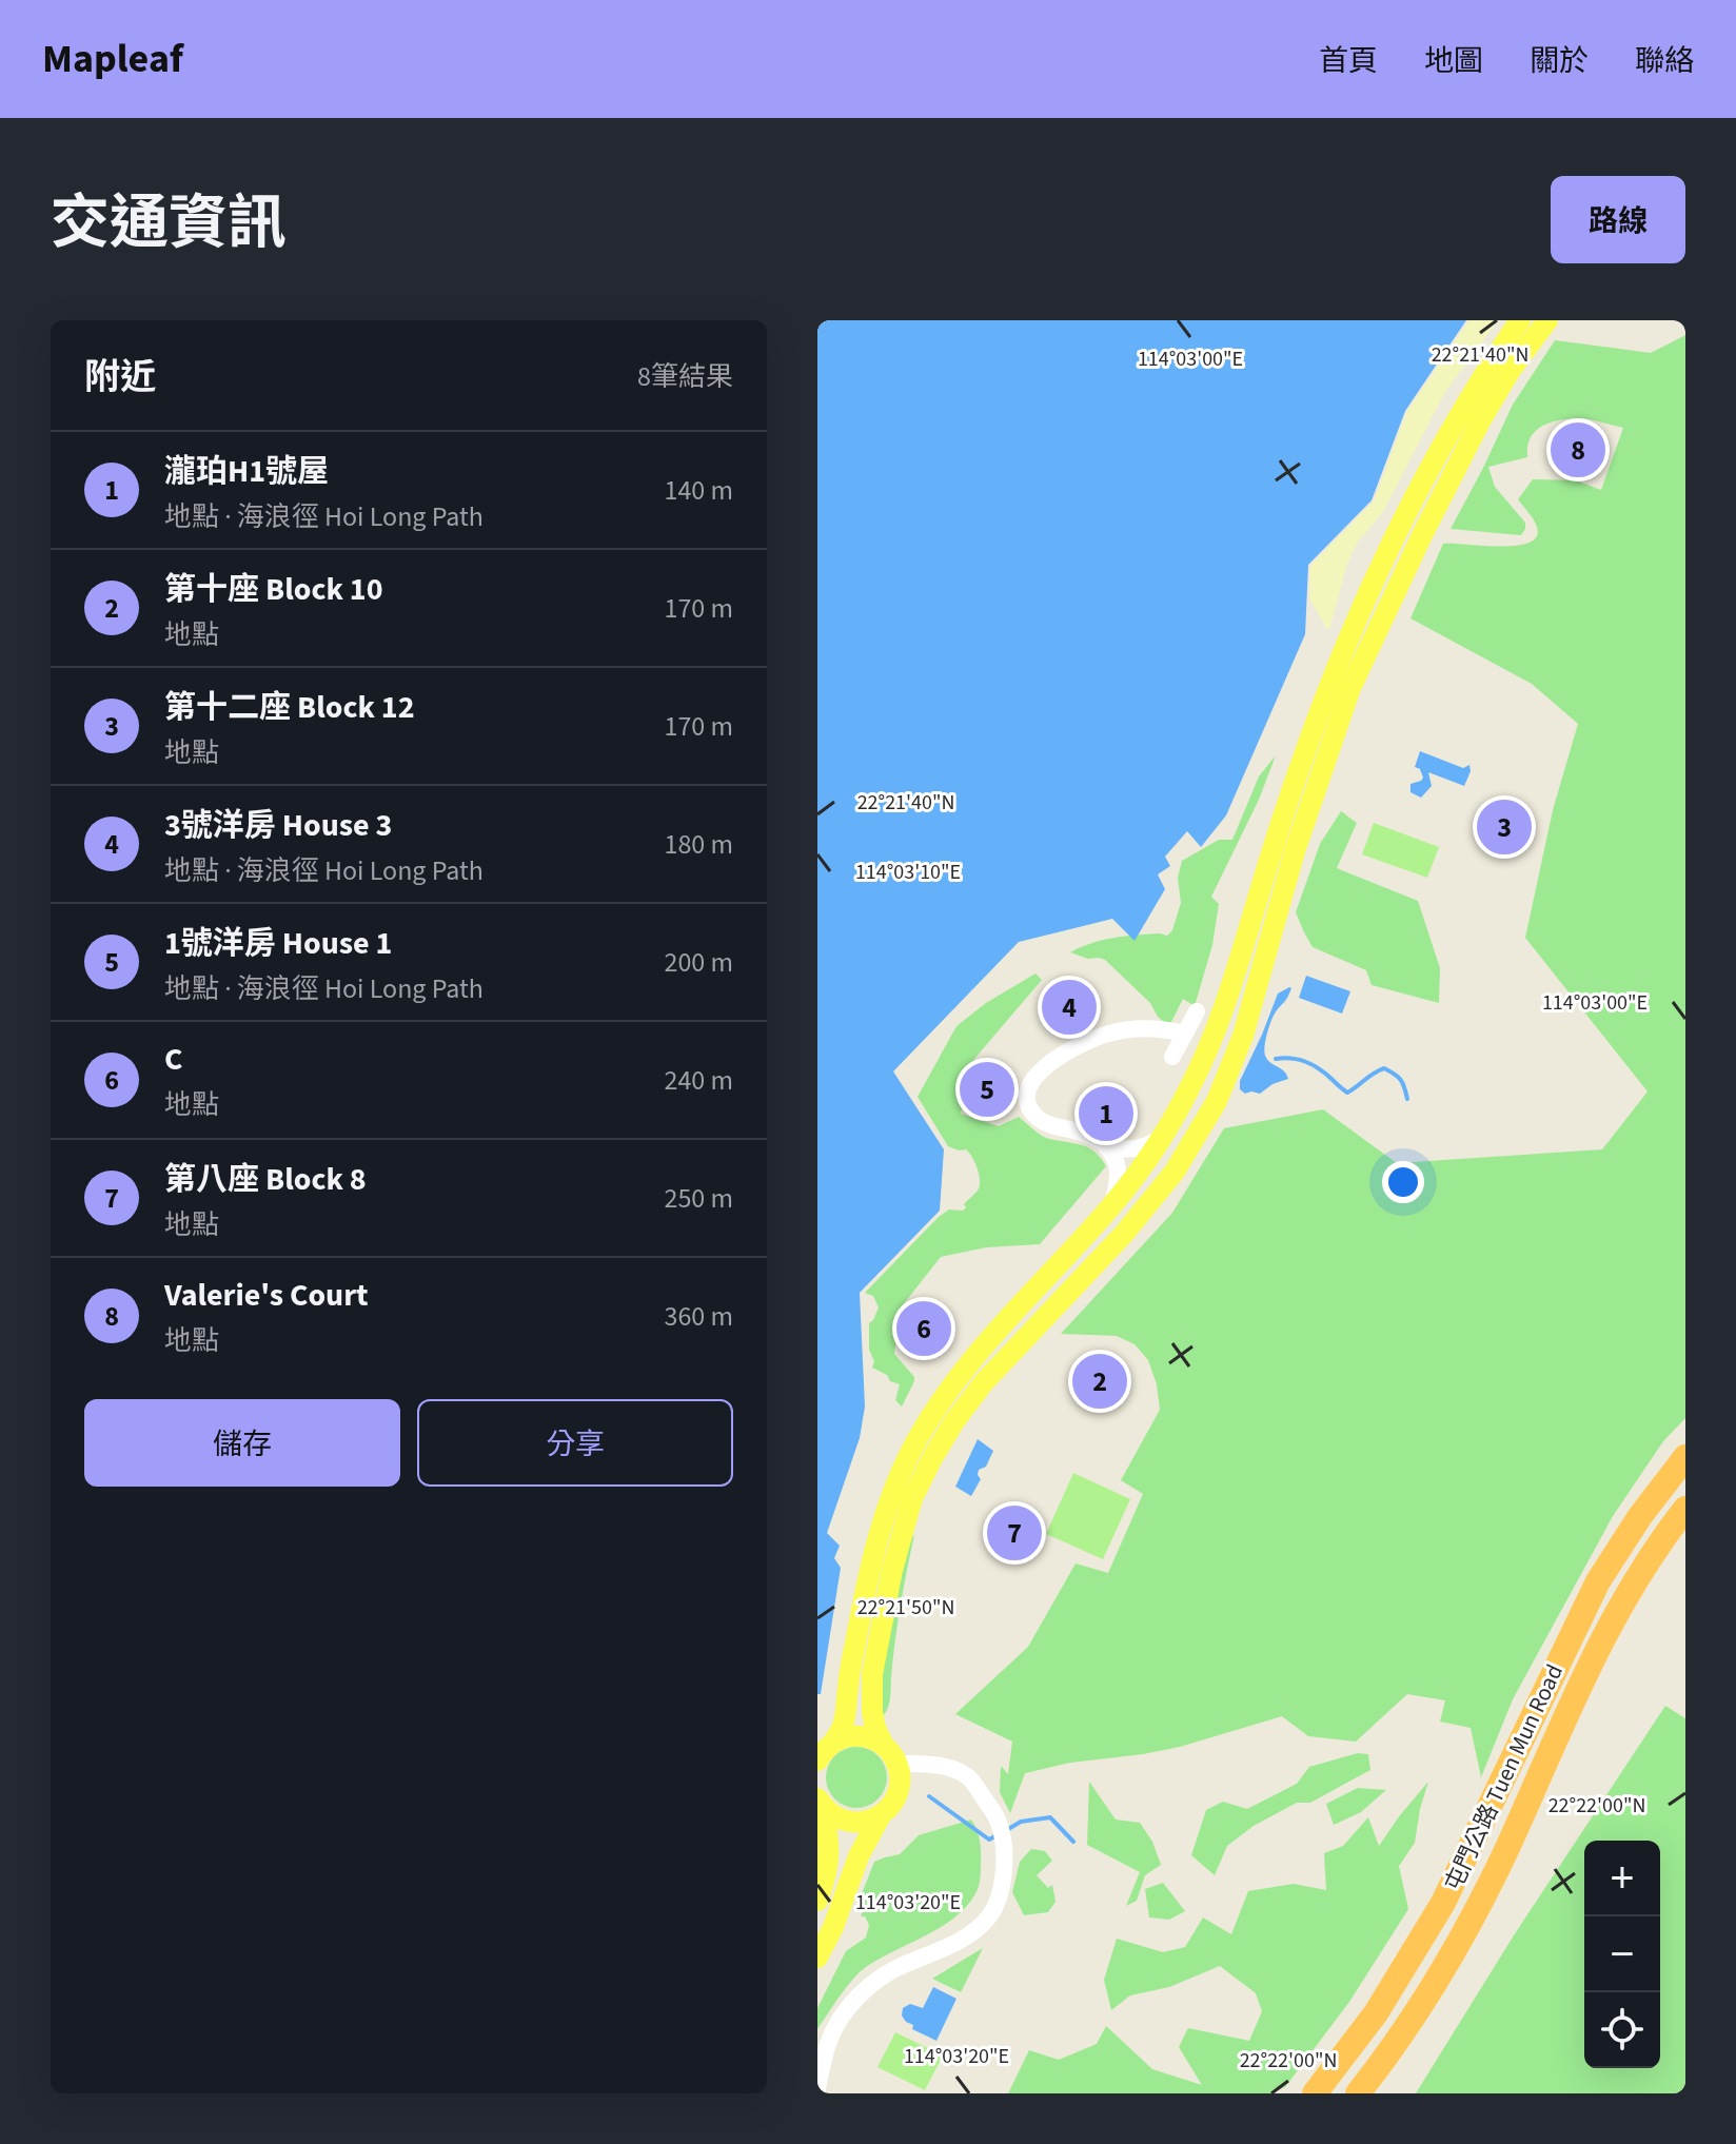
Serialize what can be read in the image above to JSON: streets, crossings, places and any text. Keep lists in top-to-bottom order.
{
  "streets": {
    "highway": ["屯門公路 Tuen Mun Road"]
  },
  "page": {
    "header": "Mapleaf",
    "nav": [
      "首頁",
      "地圖",
      "關於",
      "聯絡"
    ],
    "title": "交通資訊",
    "buttons": [
      "路線",
      ["儲存", "分享"]
    ],
    "heading": ["附近", "8筆結果"],
    "pins": [
      "8",
      "3",
      "4",
      "5",
      "1",
      "6",
      "2",
      "7"
    ],
    "list": [
      {
        "mark": "1",
        "name": "瀧珀H1號屋",
        "note": "地點 · 海浪徑 Hoi Long Path",
        "value": "140 m"
      },
      {
        "mark": "2",
        "name": "第十座 Block 10",
        "note": "地點",
        "value": "170 m"
      },
      {
        "mark": "3",
        "name": "第十二座 Block 12",
        "note": "地點",
        "value": "170 m"
      },
      {
        "mark": "4",
        "name": "3號洋房 House 3",
        "note": "地點 · 海浪徑 Hoi Long Path",
        "value": "180 m"
      },
      {
        "mark": "5",
        "name": "1號洋房 House 1",
        "note": "地點 · 海浪徑 Hoi Long Path",
        "value": "200 m"
      },
      {
        "mark": "6",
        "name": "C",
        "note": "地點",
        "value": "240 m"
      },
      {
        "mark": "7",
        "name": "第八座 Block 8",
        "note": "地點",
        "value": "250 m"
      },
      {
        "mark": "8",
        "name": "Valerie's Court",
        "note": "地點",
        "value": "360 m"
      }
    ],
    "map_buttons": ["+", "−"]
  },
  "coordinates": [
    "22°21'40\"N",
    "114°03'00\"E",
    "114°03'10\"E",
    "22°21'50\"N",
    "22°22'00\"N",
    "114°03'20\"E"
  ]
}
